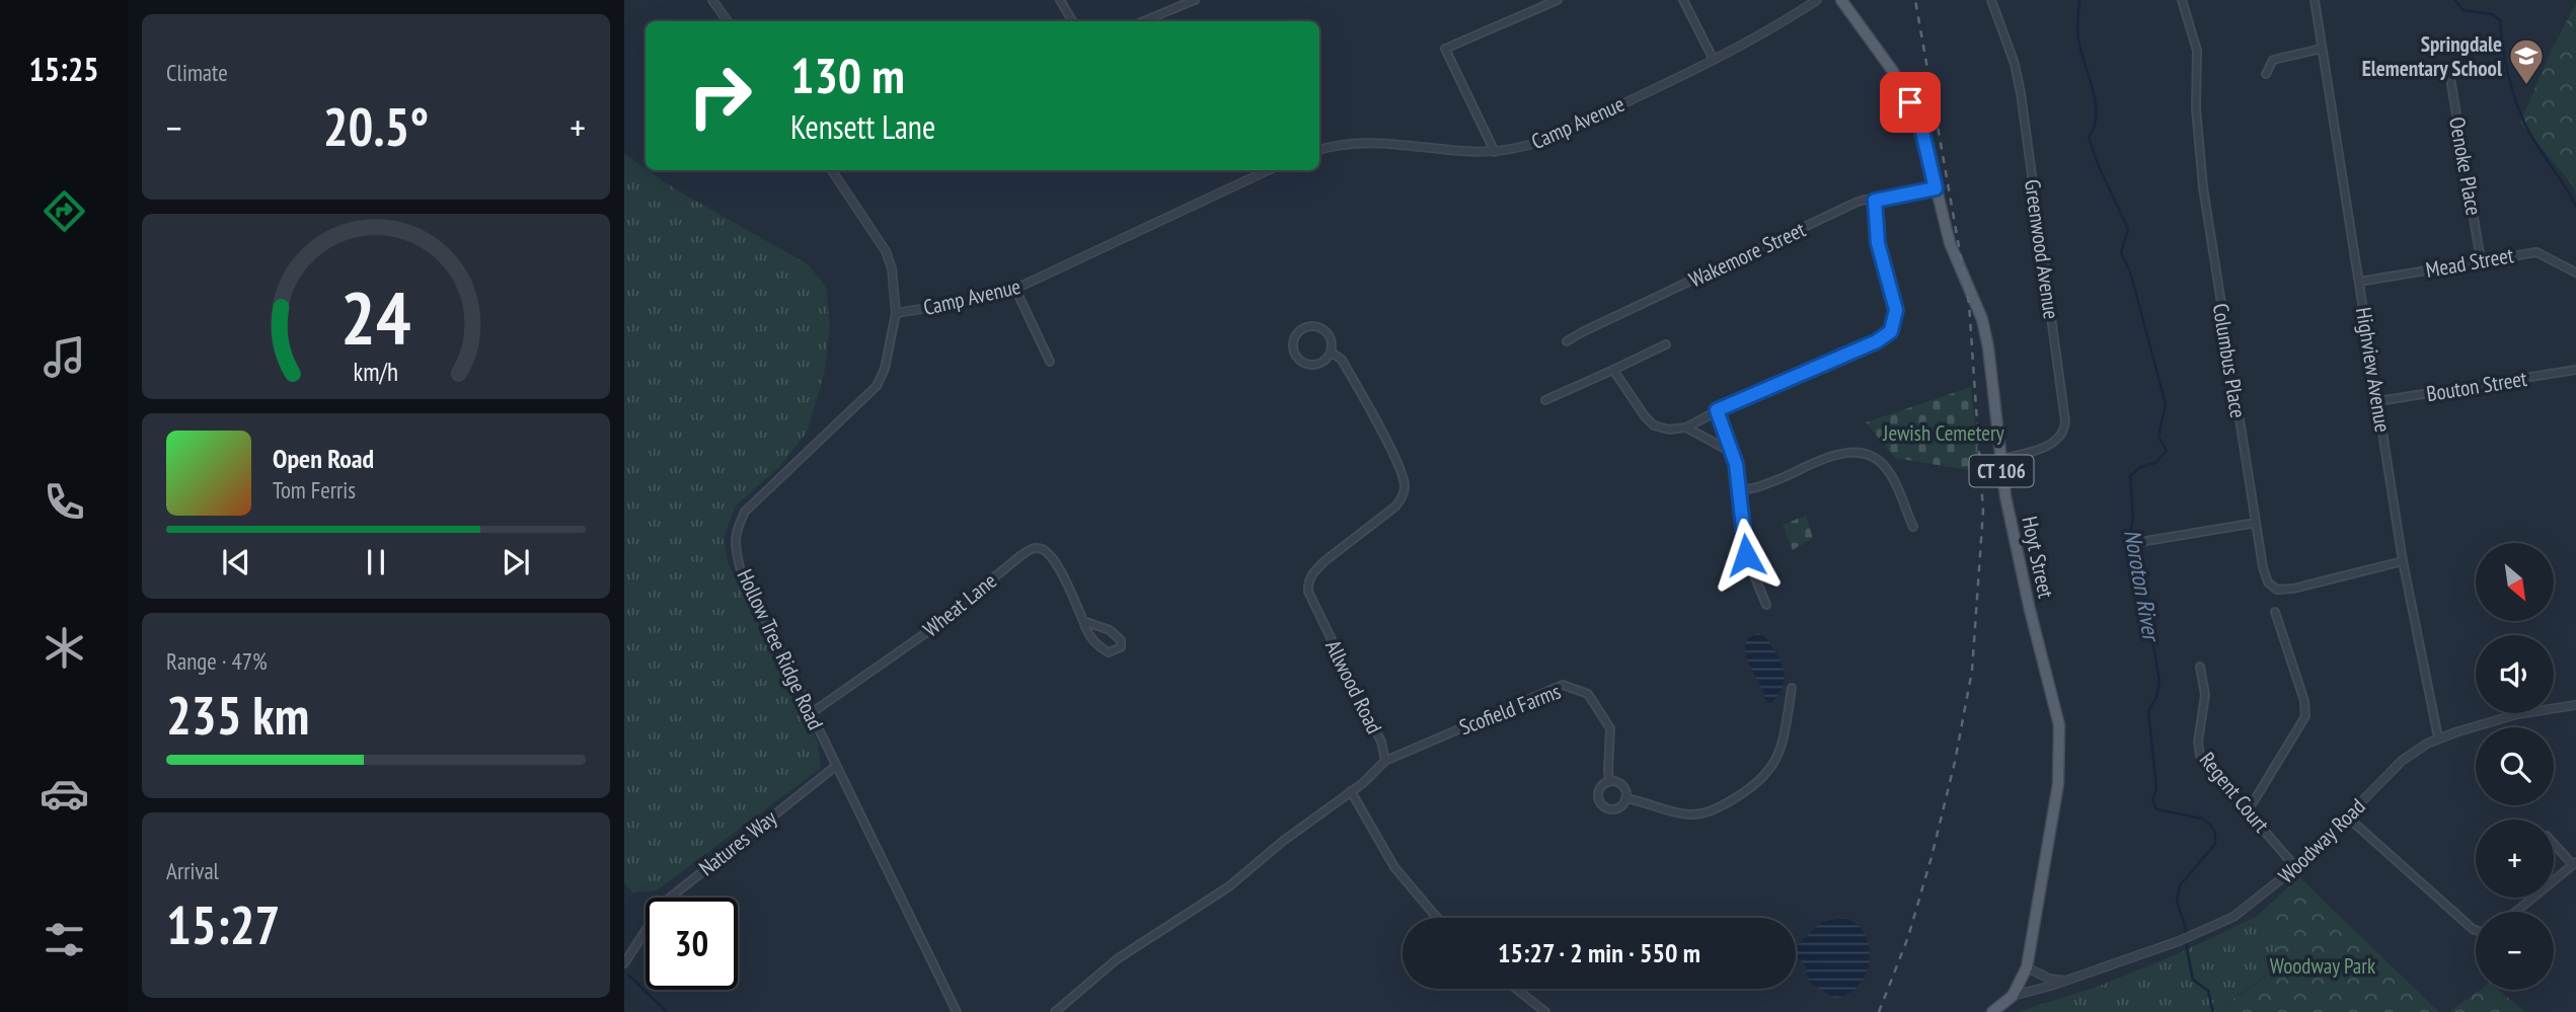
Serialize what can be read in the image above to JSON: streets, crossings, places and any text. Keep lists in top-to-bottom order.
{
  "streets": {
    "main road": ["CT 106", "Hoyt Street"],
    "street": [
      "Camp Avenue",
      "Oenoke Place",
      "Greenwood Avenue",
      "Wakemore Street",
      "Mead Street",
      "Columbus Place",
      "Highview Avenue",
      "Bouton Street",
      "Wheat Lane",
      "Hollow Tree Ridge Road",
      "Allwood Road",
      "Scofield Farms",
      "Regent Court",
      "Woodway Road",
      "Natures Way"
    ]
  },
  "crossings": [
    ["Camp Avenue", "Hollow Tree Ridge Road"],
    ["Oenoke Place", "Mead Street"],
    ["Greenwood Avenue", "Hoyt Street"],
    ["Wakemore Street", "Hoyt Street"],
    ["Mead Street", "Highview Avenue"],
    ["Columbus Place", "Highview Avenue"],
    ["Highview Avenue", "Bouton Street"],
    ["Highview Avenue", "Woodway Road"],
    ["Hoyt Street", "Woodway Road"],
    ["Wheat Lane", "Hollow Tree Ridge Road"],
    ["Hollow Tree Ridge Road", "Natures Way"],
    ["Allwood Road", "Scofield Farms"],
    ["Regent Court", "Woodway Road"]
  ],
  "water": ["Noroton River"],
  "parks": ["Jewish Cemetery", "Woodway Park"],
  "places": {
    "school or university": ["Springdale Elementary School"]
  },
  "north": "bottom right",
  "page": {
    "tabs": "15:25",
    "tile": [
      "Climate",
      ["Range · 47%", "235 km"],
      ["Arrival", "15:27"]
    ],
    "turn": ["130 m", "Kensett Lane"],
    "heat": ["−", "20.5°", "+"],
    "song": ["Open Road", "Tom Ferris"],
    "map_buttons": ["+", "−"],
    "limit": "30",
    "trip": "15:27 · 2 min · 550 m",
    "gauge": ["24", "km/h"]
  }
}
